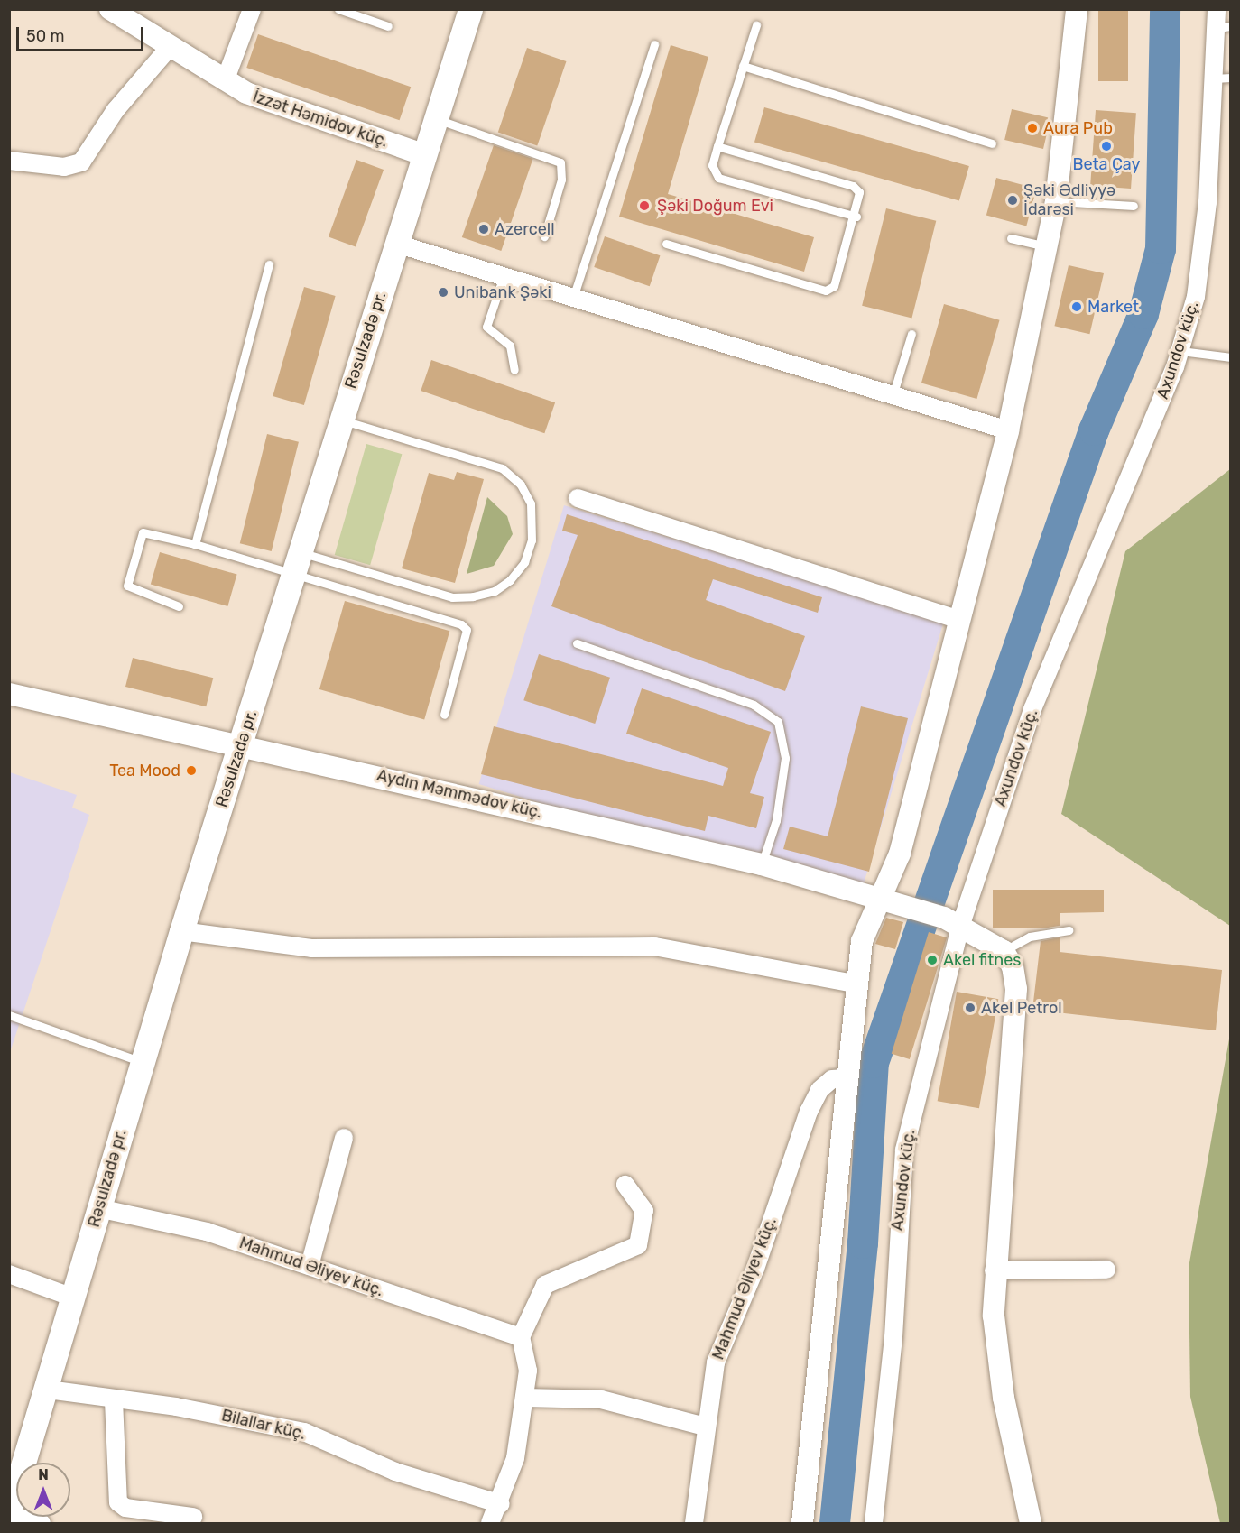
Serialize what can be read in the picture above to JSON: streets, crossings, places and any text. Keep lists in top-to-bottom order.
{
  "streets": {
    "main road": ["Rəsulzadə pr."],
    "street": [
      "İzzət Həmidov küç.",
      "Axundov küç.",
      "Aydın Məmmədov küç.",
      "Mahmud Əliyev küç.",
      "Bilallar küç."
    ]
  },
  "crossings": [
    ["İzzət Həmidov küç.", "Rəsulzadə pr."],
    ["Rəsulzadə pr.", "Aydın Məmmədov küç."],
    ["Rəsulzadə pr.", "Mahmud Əliyev küç."],
    ["Rəsulzadə pr.", "Bilallar küç."],
    ["Axundov küç.", "Aydın Məmmədov küç."]
  ],
  "places": [
    "Aura Pub",
    "Beta Çay",
    "Şəki Ədliyyə İdarəsi",
    "Şəki Doğum Evi",
    "Azercell",
    "Unibank Şəki",
    "Market",
    "Tea Mood",
    "Akel fitnes",
    "Akel Petrol"
  ],
  "scale_bar": "50 m",
  "north": "top"
}
